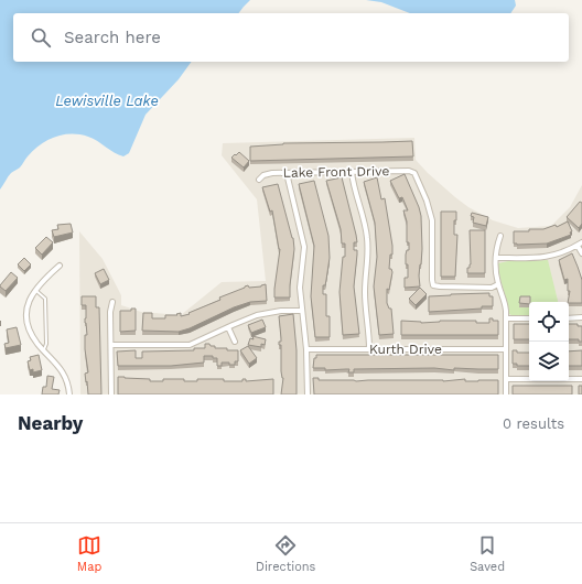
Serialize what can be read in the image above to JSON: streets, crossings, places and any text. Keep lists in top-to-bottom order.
{
  "streets": {
    "street": ["Lake Front Drive", "Kurth Drive"]
  },
  "water": ["Lewisville Lake"],
  "page": {
    "search": "Search here",
    "heading": ["Nearby", "0 results"],
    "nav": ["Map", "Directions", "Saved"]
  }
}
